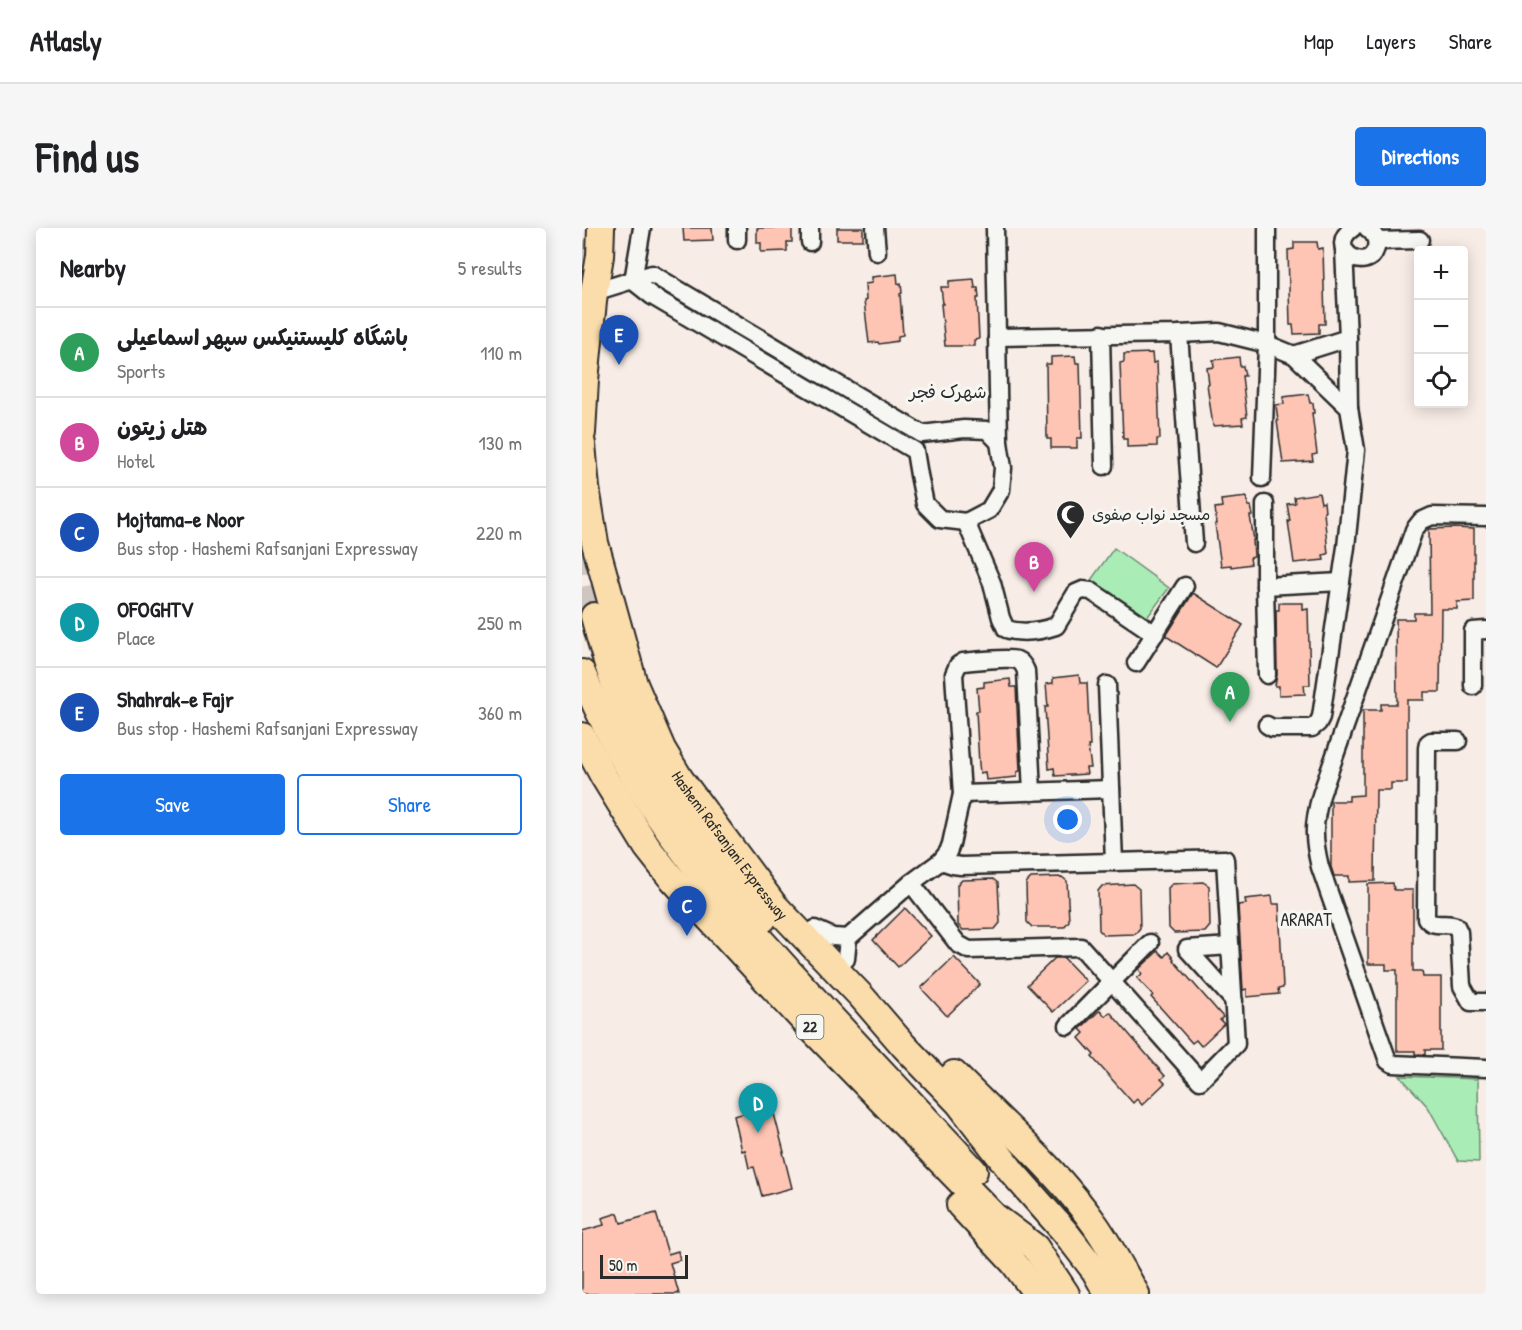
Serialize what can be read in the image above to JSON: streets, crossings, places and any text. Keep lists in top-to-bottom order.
{
  "streets": {
    "highway": ["Hashemi Rafsanjani Expressway", "22"]
  },
  "districts": ["شهرک فجر", "ARARAT"],
  "places": {
    "mosque": ["مسجد نواب صفوی"]
  },
  "scale_bar": "50 m",
  "page": {
    "header": "Atlasly",
    "nav": ["Map", "Layers", "Share"],
    "buttons": [
      "Directions",
      ["Save", "Share"]
    ],
    "title": "Find us",
    "heading": ["Nearby", "5 results"],
    "map_buttons": ["+", "−"],
    "list": [
      {
        "mark": "A",
        "name": "باشگاه کلیستنیکس سپهر اسماعیلی",
        "note": "Sports",
        "value": "110 m"
      },
      {
        "mark": "B",
        "name": "هتل زیتون",
        "note": "Hotel",
        "value": "130 m"
      },
      {
        "mark": "C",
        "name": "Mojtama-e Noor",
        "note": "Bus stop · Hashemi Rafsanjani Expressway",
        "value": "220 m"
      },
      {
        "mark": "D",
        "name": "OFOGHTV",
        "note": "Place",
        "value": "250 m"
      },
      {
        "mark": "E",
        "name": "Shahrak-e Fajr",
        "note": "Bus stop · Hashemi Rafsanjani Expressway",
        "value": "360 m"
      }
    ],
    "pins": [
      "E",
      "B",
      "A",
      "C",
      "D"
    ],
    "scale": "50 m"
  }
}
